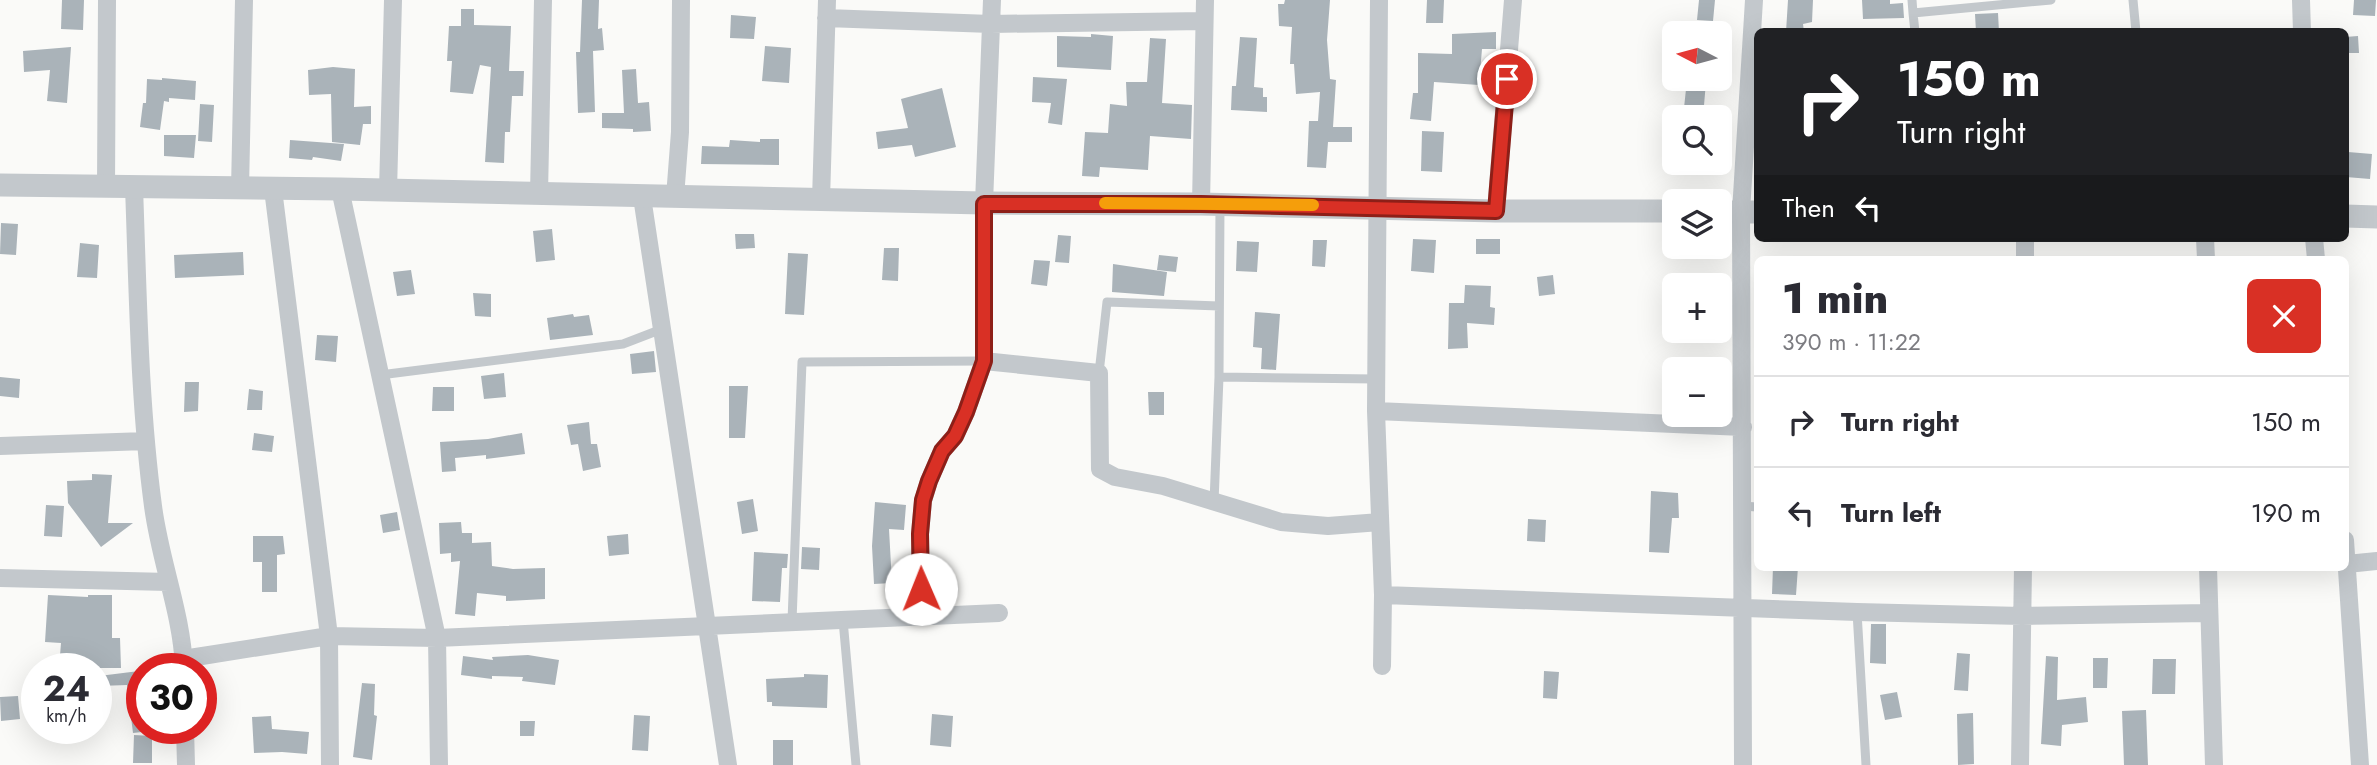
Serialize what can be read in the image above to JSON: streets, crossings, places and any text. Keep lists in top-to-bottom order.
{
  "north": "left",
  "page": {
    "map_buttons": ["+", "−"],
    "turn": ["150 m", "Turn right"],
    "then": "Then",
    "heading": ["1 min", "390 m · 11:22"],
    "list": [
      {
        "name": "Turn right",
        "value": "150 m"
      },
      {
        "name": "Turn left",
        "value": "190 m"
      }
    ],
    "speed": "24 km/h",
    "limit": "30"
  }
}
